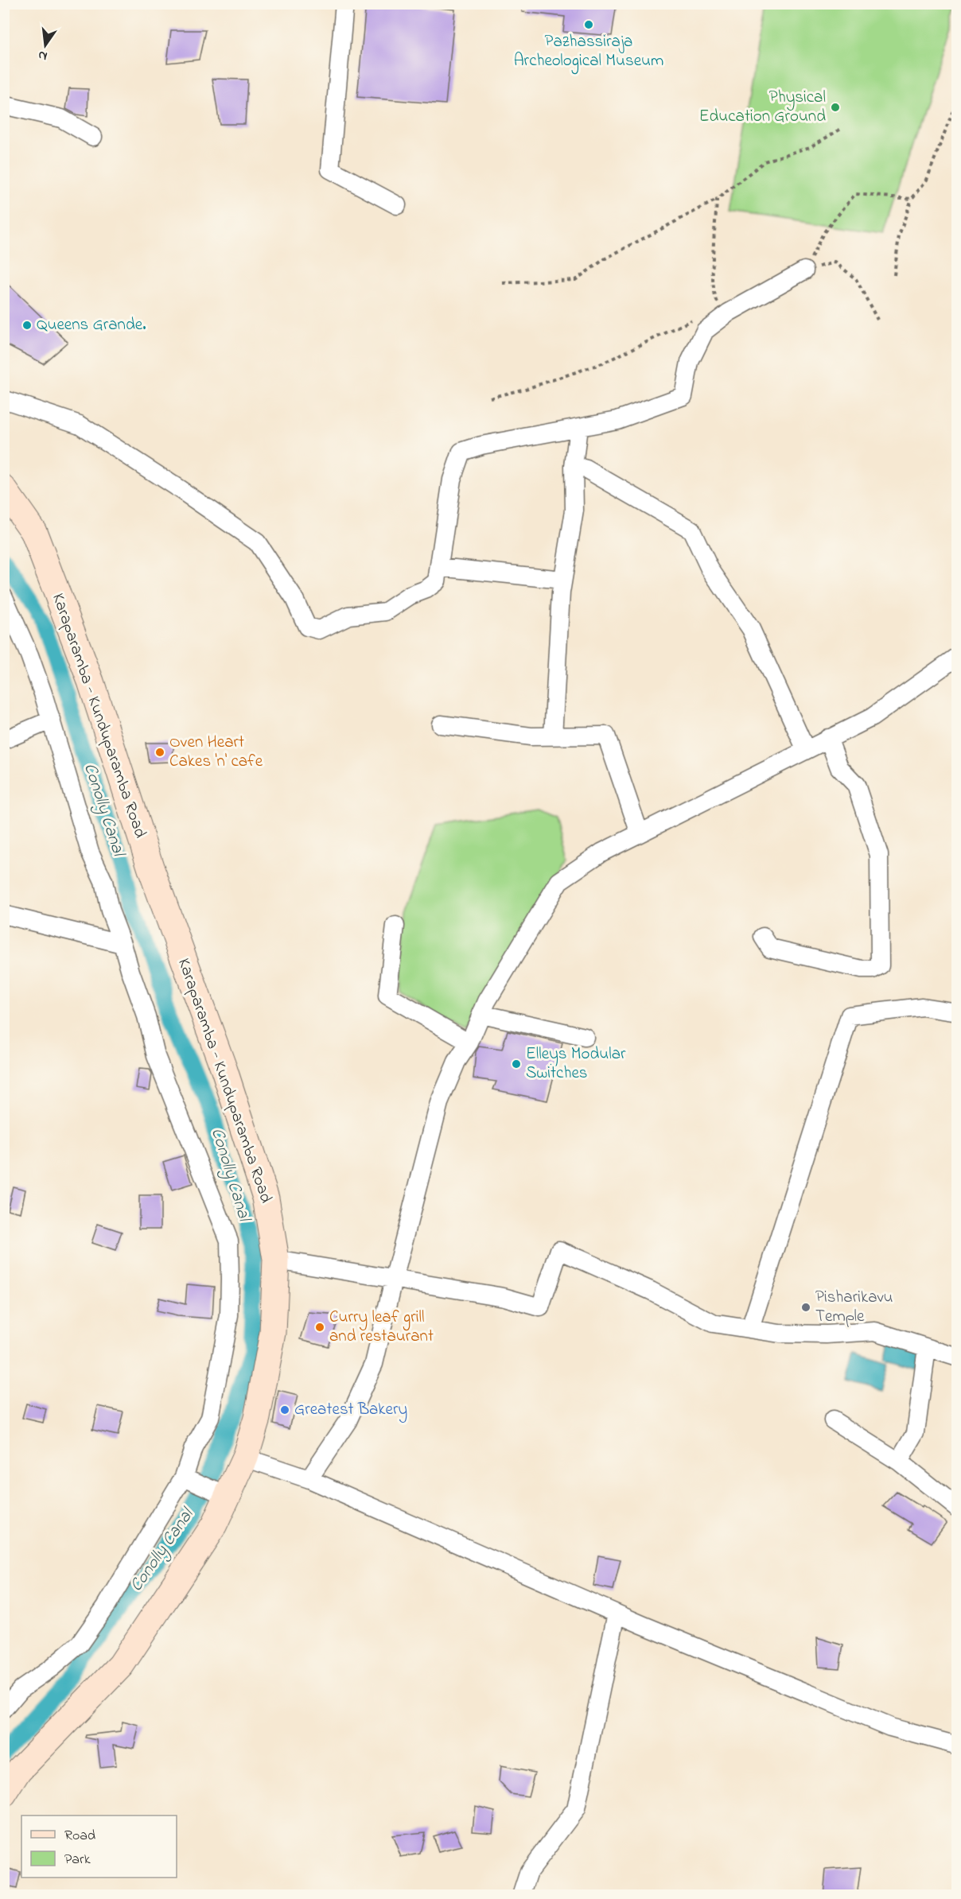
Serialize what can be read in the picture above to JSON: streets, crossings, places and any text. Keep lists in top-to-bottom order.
{
  "streets": {
    "main road": ["Karaparamba - Kunduparamba Road"]
  },
  "water": ["Conolly Canal"],
  "places": [
    "Pazhassiraja Archeological Museum",
    "Physical Education Ground",
    "Queens Grande.",
    "Oven Heart Cakes 'n' cafe",
    "Elleys Modular Switches",
    "Pisharikavu Temple",
    "Curry leaf grill and restaurant",
    "Greatest Bakery"
  ],
  "legend": ["Road", "Park"],
  "north": "bottom"
}
